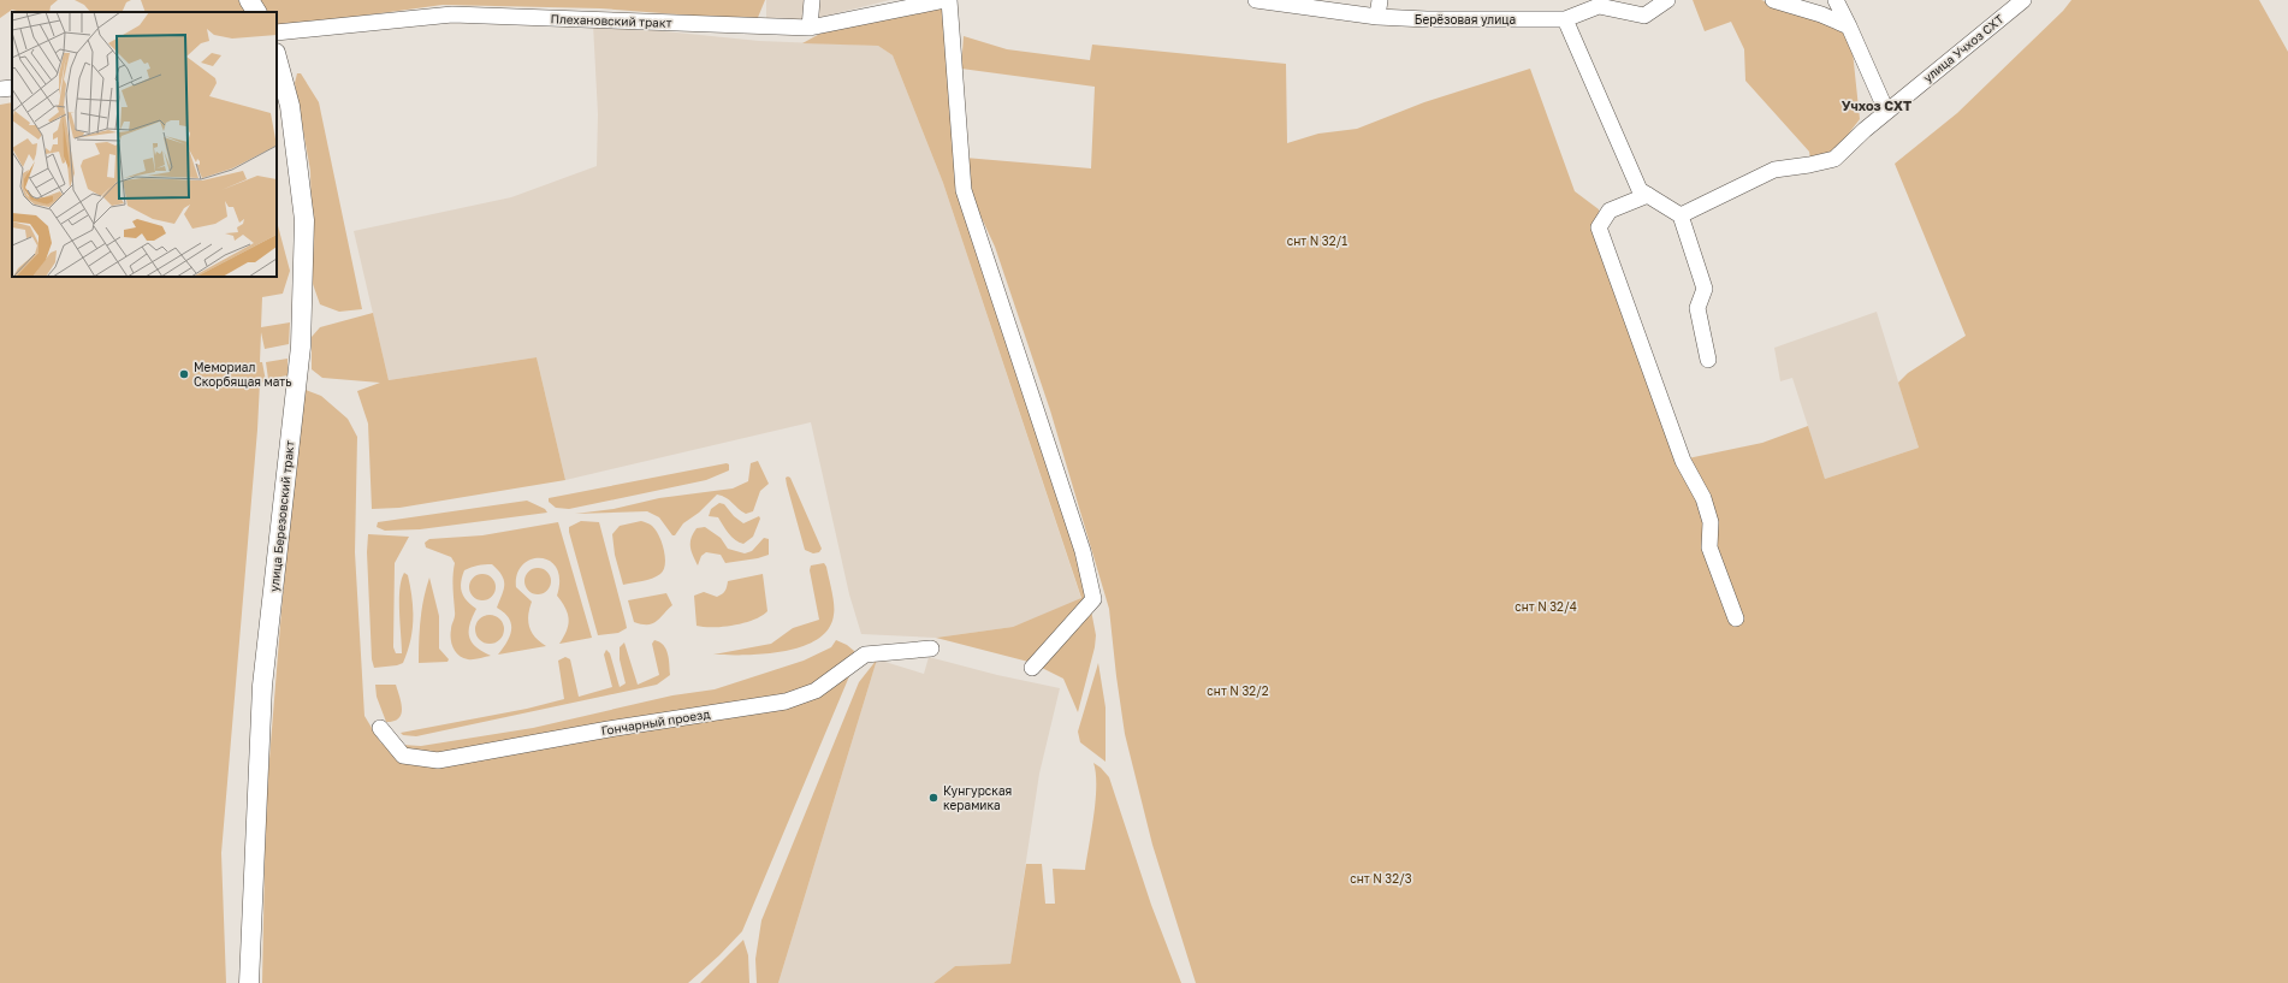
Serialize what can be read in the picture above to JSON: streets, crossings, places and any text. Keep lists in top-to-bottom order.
{
  "streets": {
    "main road": ["улица Березовский тракт"],
    "street": [
      "Берёзовая улица",
      "Плехановский тракт",
      "улица Учхоз СХТ",
      "Гончарный проезд"
    ]
  },
  "districts": ["Учхоз СХТ"],
  "parks": [
    "снт N 32/1",
    "снт N 32/4",
    "снт N 32/2",
    "снт N 32/3"
  ],
  "places": ["Мемориал Скорбящая мать", "Кунгурская керамика"]
}
